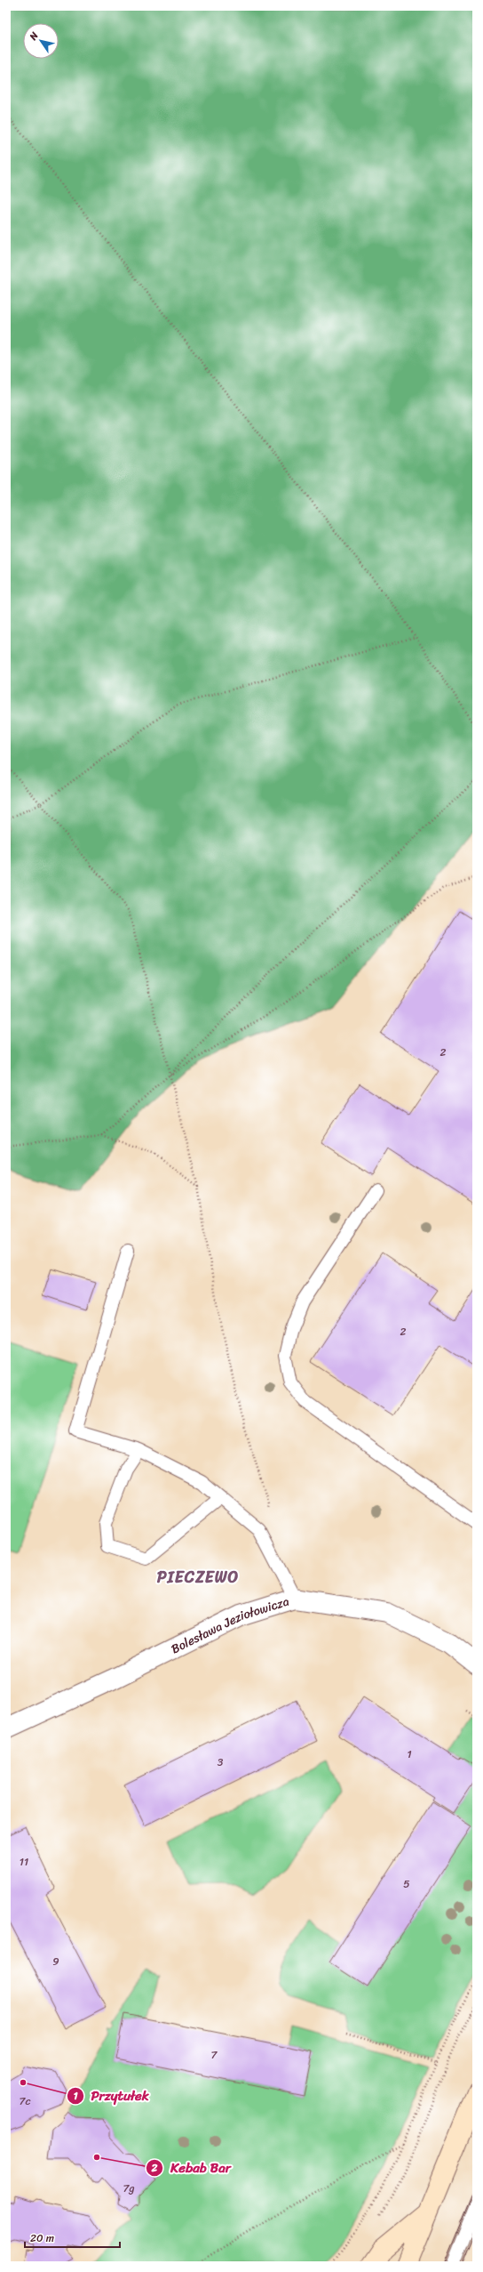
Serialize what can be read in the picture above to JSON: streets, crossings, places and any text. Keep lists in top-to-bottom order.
{
  "streets": {
    "street": ["Bolesława Jeziołowicza"]
  },
  "districts": ["PIECZEWO"],
  "places": ["Przytułek", "Kebab Bar"],
  "house_numbers": [
    "2",
    "2",
    "1",
    "3",
    "11",
    "5",
    "9",
    "7",
    "7c",
    "7g"
  ],
  "scale_bar": "20 m",
  "north": "top left"
}
